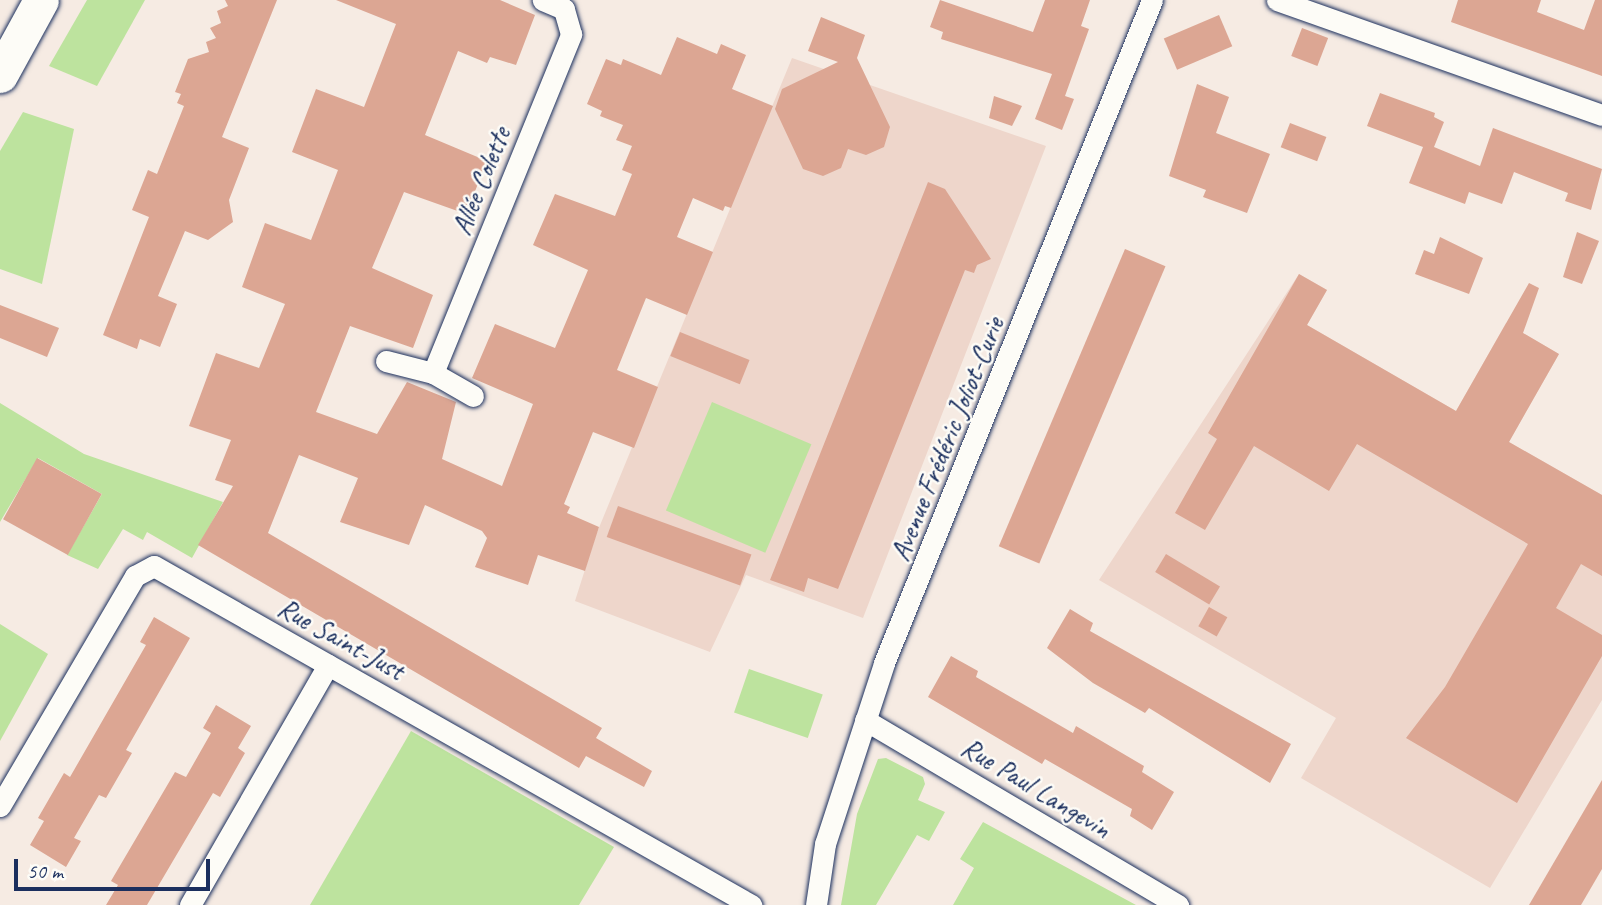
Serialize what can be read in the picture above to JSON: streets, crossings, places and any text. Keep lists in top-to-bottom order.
{
  "streets": {
    "street": [
      "Allée Colette",
      "Avenue Frédéric Joliot-Curie",
      "Rue Saint-Just",
      "Rue Paul Langevin"
    ]
  },
  "crossings": [
    ["Avenue Frédéric Joliot-Curie", "Rue Paul Langevin"]
  ],
  "scale_bar": "50 m"
}
